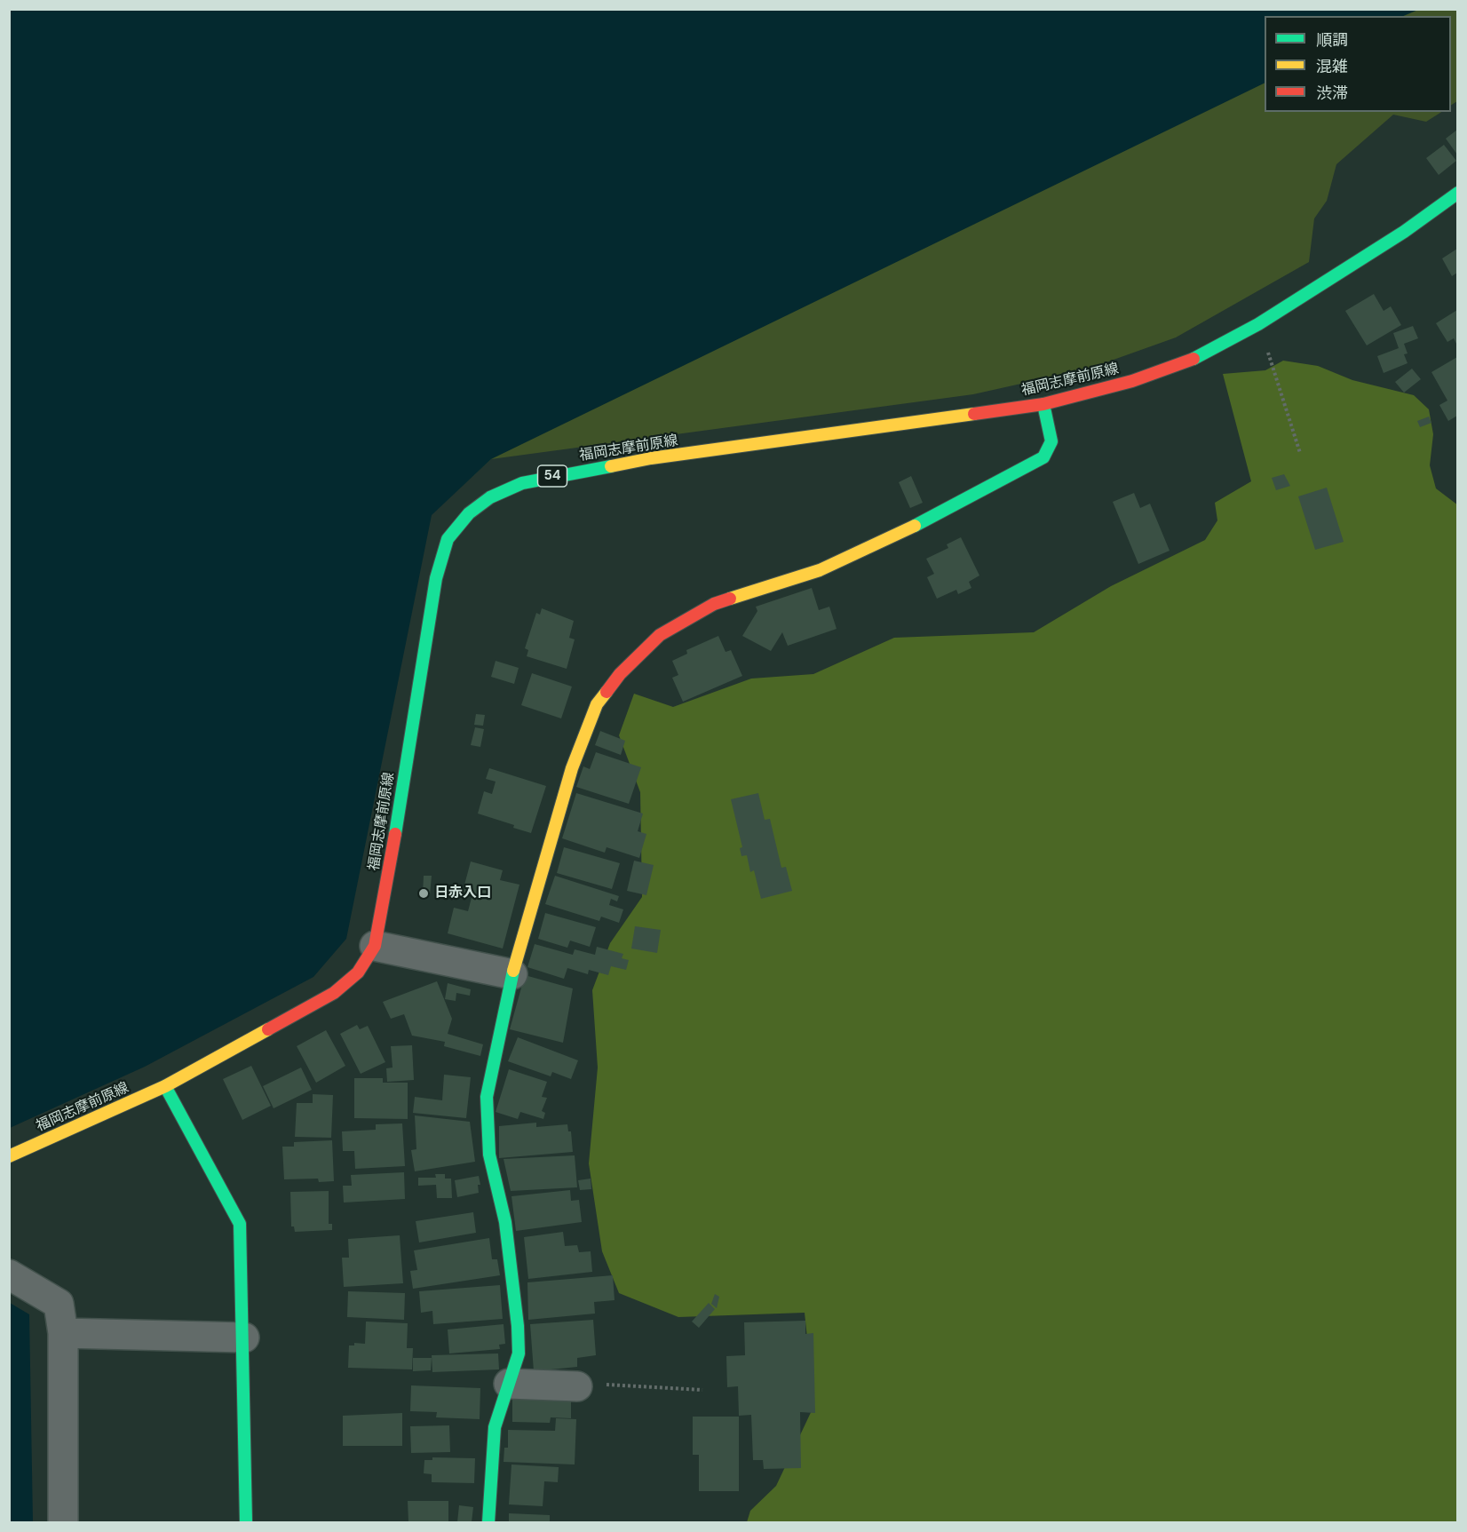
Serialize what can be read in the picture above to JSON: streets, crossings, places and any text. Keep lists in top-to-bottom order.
{
  "streets": {
    "main road": ["福岡志摩前原線", "54"]
  },
  "places": ["日赤入口"],
  "legend": ["順調", "混雑", "渋滞"]
}
